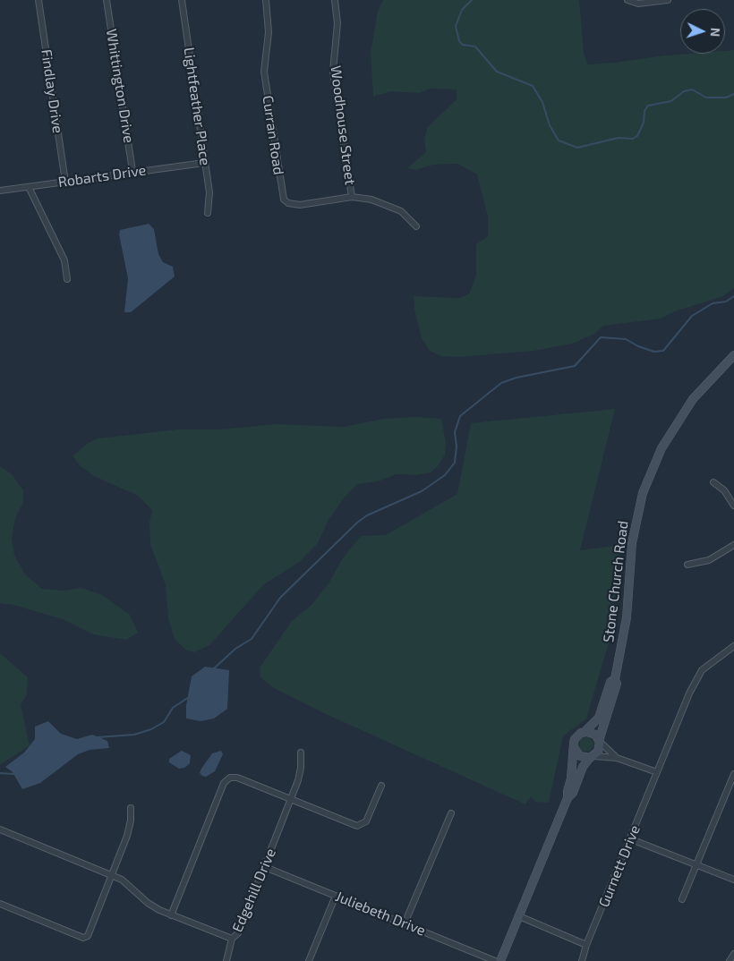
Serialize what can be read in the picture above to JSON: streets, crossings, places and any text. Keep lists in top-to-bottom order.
{
  "streets": {
    "main road": ["Stone Church Road"],
    "street": [
      "Whittington Drive",
      "Findlay Drive",
      "Lightfeather Place",
      "Woodhouse Street",
      "Curran Road",
      "Robarts Drive",
      "Gurnett Drive",
      "Edgehill Drive",
      "Juliebeth Drive"
    ]
  },
  "crossings": [
    ["Whittington Drive", "Robarts Drive"],
    ["Findlay Drive", "Robarts Drive"],
    ["Lightfeather Place", "Robarts Drive"],
    ["Woodhouse Street", "Curran Road"],
    ["Edgehill Drive", "Juliebeth Drive"]
  ],
  "north": "right"
}
